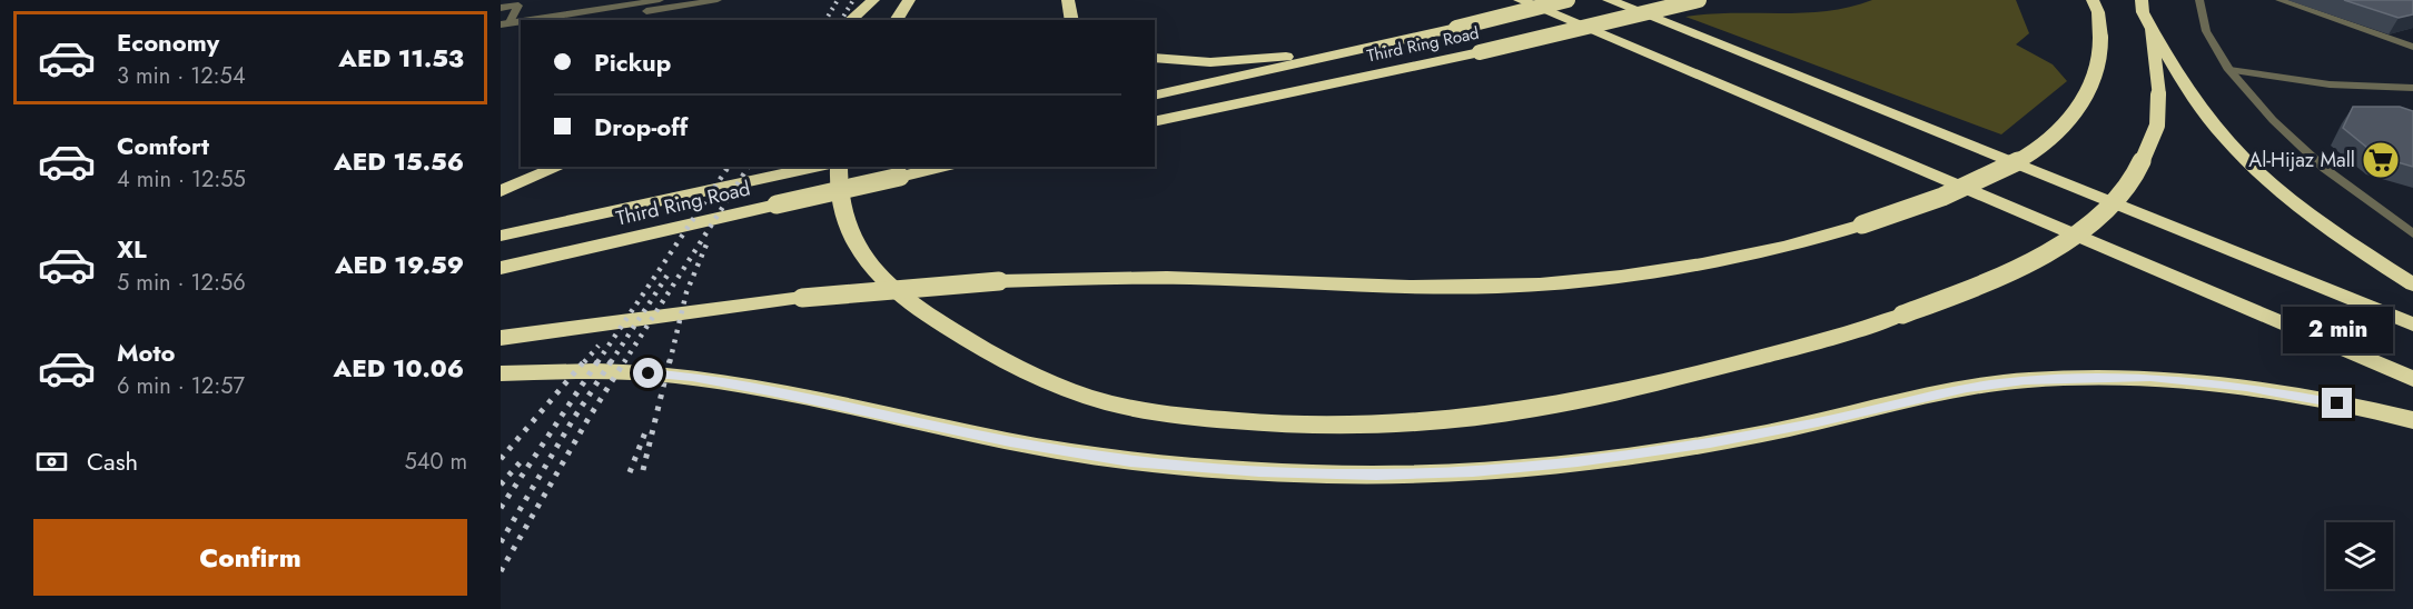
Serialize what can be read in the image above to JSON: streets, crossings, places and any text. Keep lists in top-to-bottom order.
{
  "streets": {
    "highway": ["Third Ring Road"]
  },
  "places": {
    "supermarket": ["Al-Hijaz Mall"]
  },
  "page": {
    "list": [
      {
        "name": "Economy",
        "note": "3 min · 12:54",
        "value": "AED 11.53"
      },
      {
        "name": "Comfort",
        "note": "4 min · 12:55",
        "value": "AED 15.56"
      },
      {
        "name": "XL",
        "note": "5 min · 12:56",
        "value": "AED 19.59"
      },
      {
        "name": "Moto",
        "note": "6 min · 12:57",
        "value": "AED 10.06"
      }
    ],
    "banner": ["Pickup", "Drop-off"],
    "bubble": "2 min",
    "pay": ["Cash", "540 m"],
    "buttons": "Confirm"
  }
}
